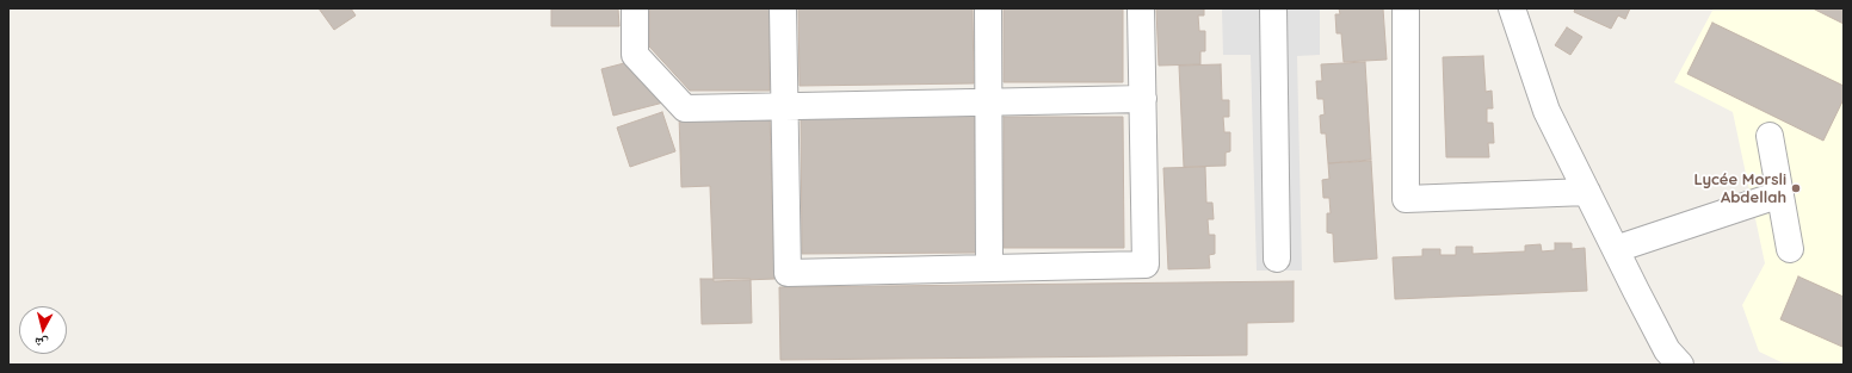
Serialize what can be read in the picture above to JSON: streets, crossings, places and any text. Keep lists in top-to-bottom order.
{
  "places": ["Lycée Morsli Abdellah"],
  "north": "bottom"
}
